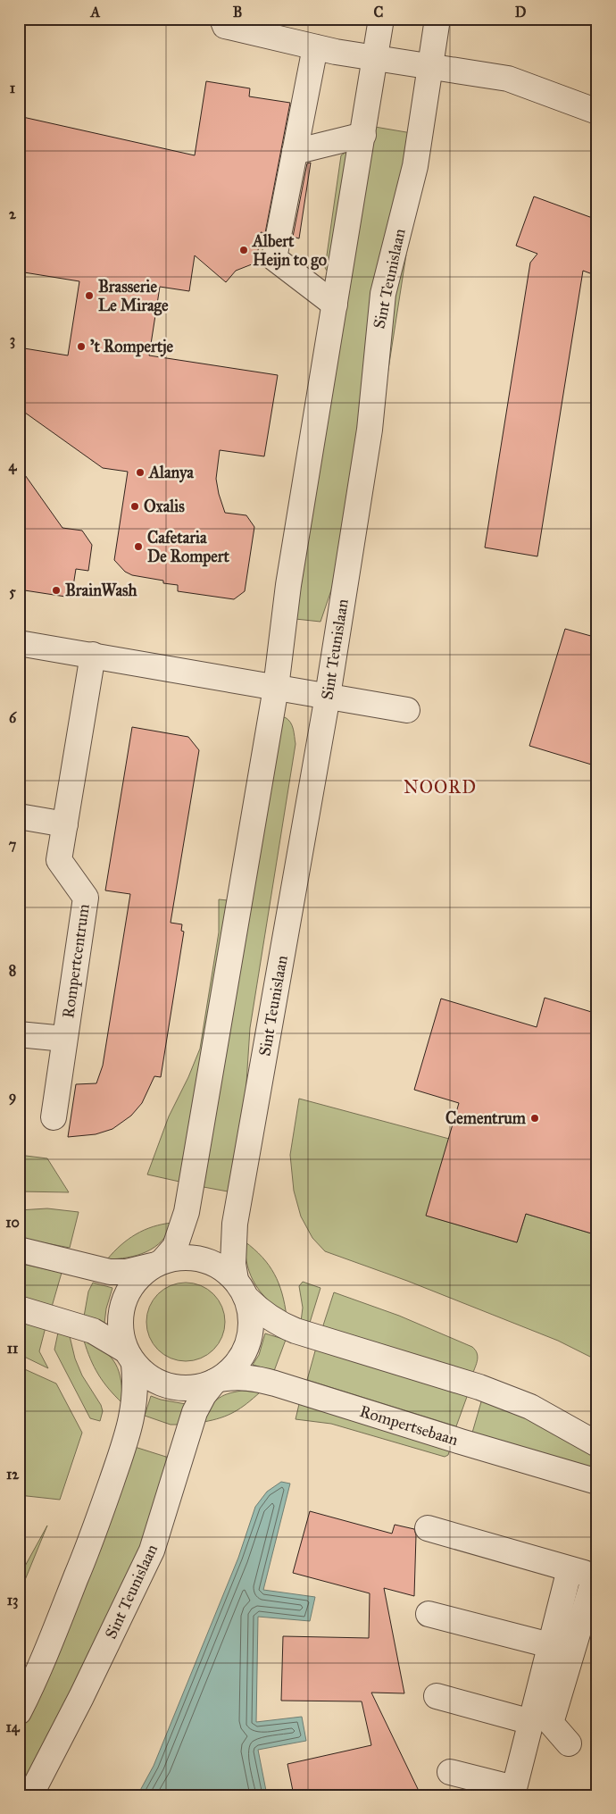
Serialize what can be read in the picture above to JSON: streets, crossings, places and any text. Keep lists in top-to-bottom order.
{
  "streets": {
    "street": ["Sint Teunislaan", "Rompertcentrum", "Rompertsebaan"]
  },
  "crossings": [
    ["Sint Teunislaan", "Rompertsebaan"]
  ],
  "districts": ["NOORD"],
  "places": [
    "Albert Heijn to go",
    "Brasserie Le Mirage",
    "'t Rompertje",
    "Alanya",
    "Oxalis",
    "Cafetaria De Rompert",
    "BrainWash",
    "Cementrum"
  ],
  "grid": {
    "columns": [
      "A",
      "B",
      "C",
      "D"
    ],
    "rows": [
      "1",
      "2",
      "3",
      "4",
      "5",
      "6",
      "7",
      "8",
      "9",
      "10",
      "11",
      "12",
      "13",
      "14"
    ]
  }
}
